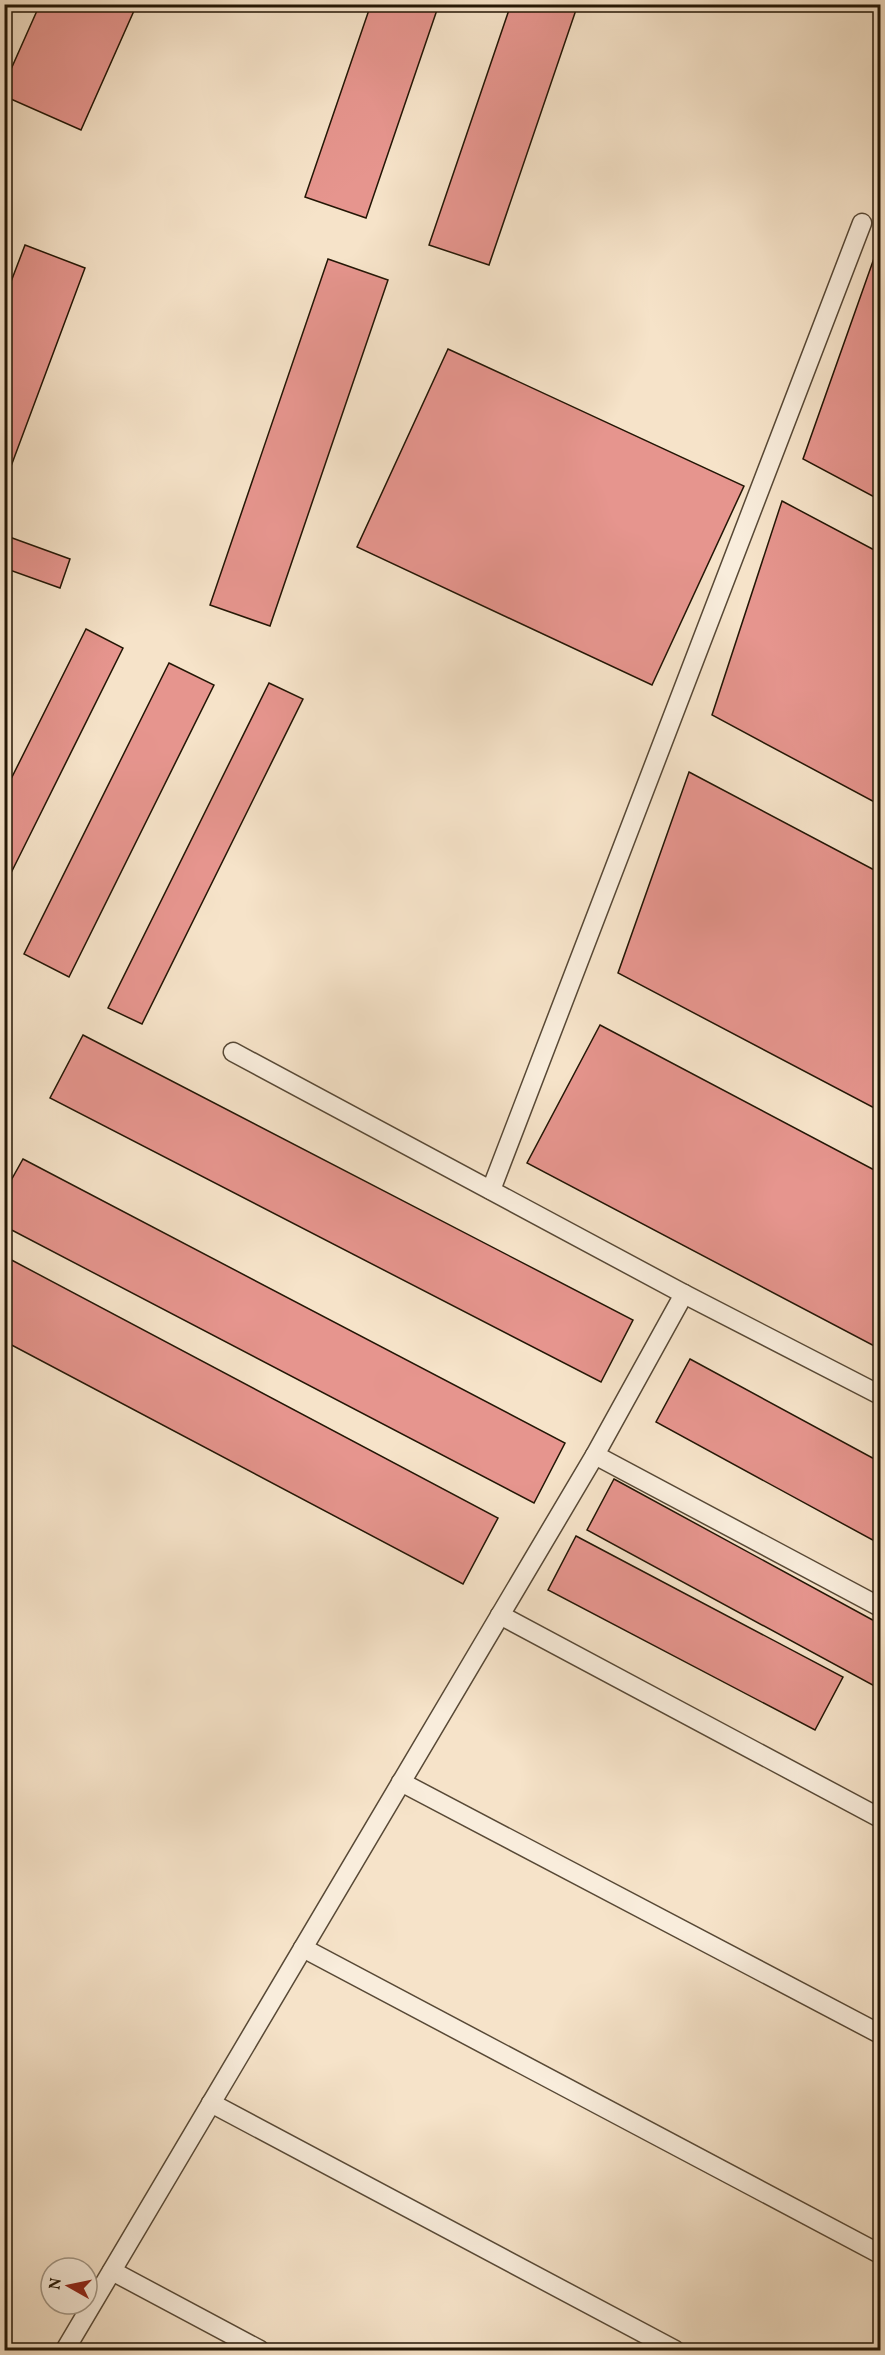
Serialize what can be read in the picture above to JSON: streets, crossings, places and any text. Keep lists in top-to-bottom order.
{
  "north": "left"
}
